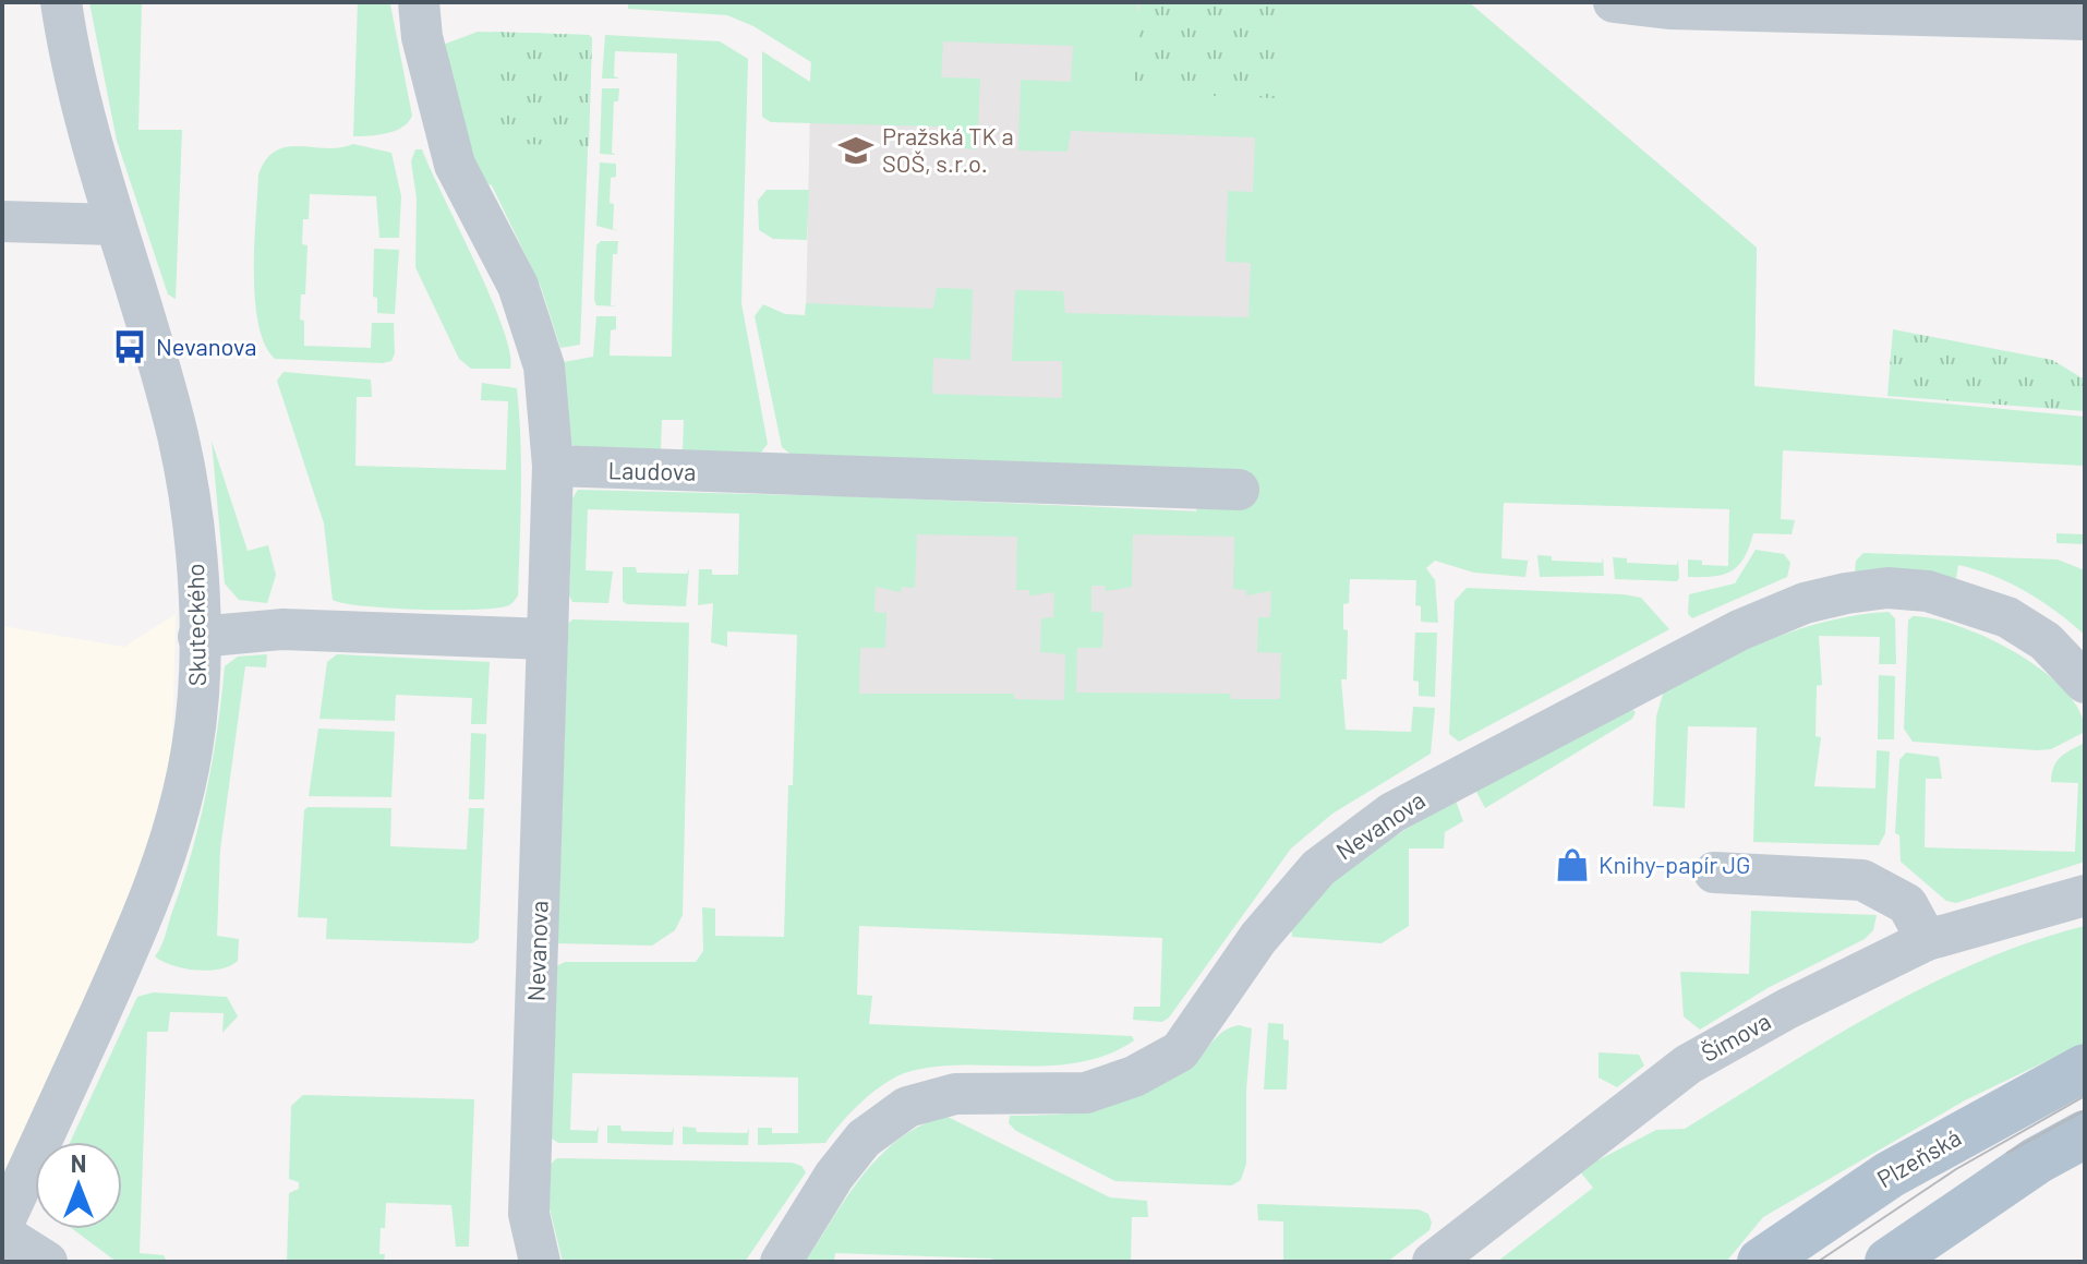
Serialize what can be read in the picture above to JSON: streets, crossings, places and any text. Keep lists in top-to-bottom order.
{
  "streets": {
    "main road": ["Plzeňská"],
    "street": [
      "Laudova",
      "Skuteckého",
      "Nevanova",
      "Šímova"
    ]
  },
  "crossings": [
    ["Laudova", "Nevanova"]
  ],
  "places": {
    "school or university": ["Pražská TK a SOŠ, s.r.o."],
    "bus stop": ["Nevanova"],
    "shop": ["Knihy-papír JG"]
  },
  "north": "top"
}
